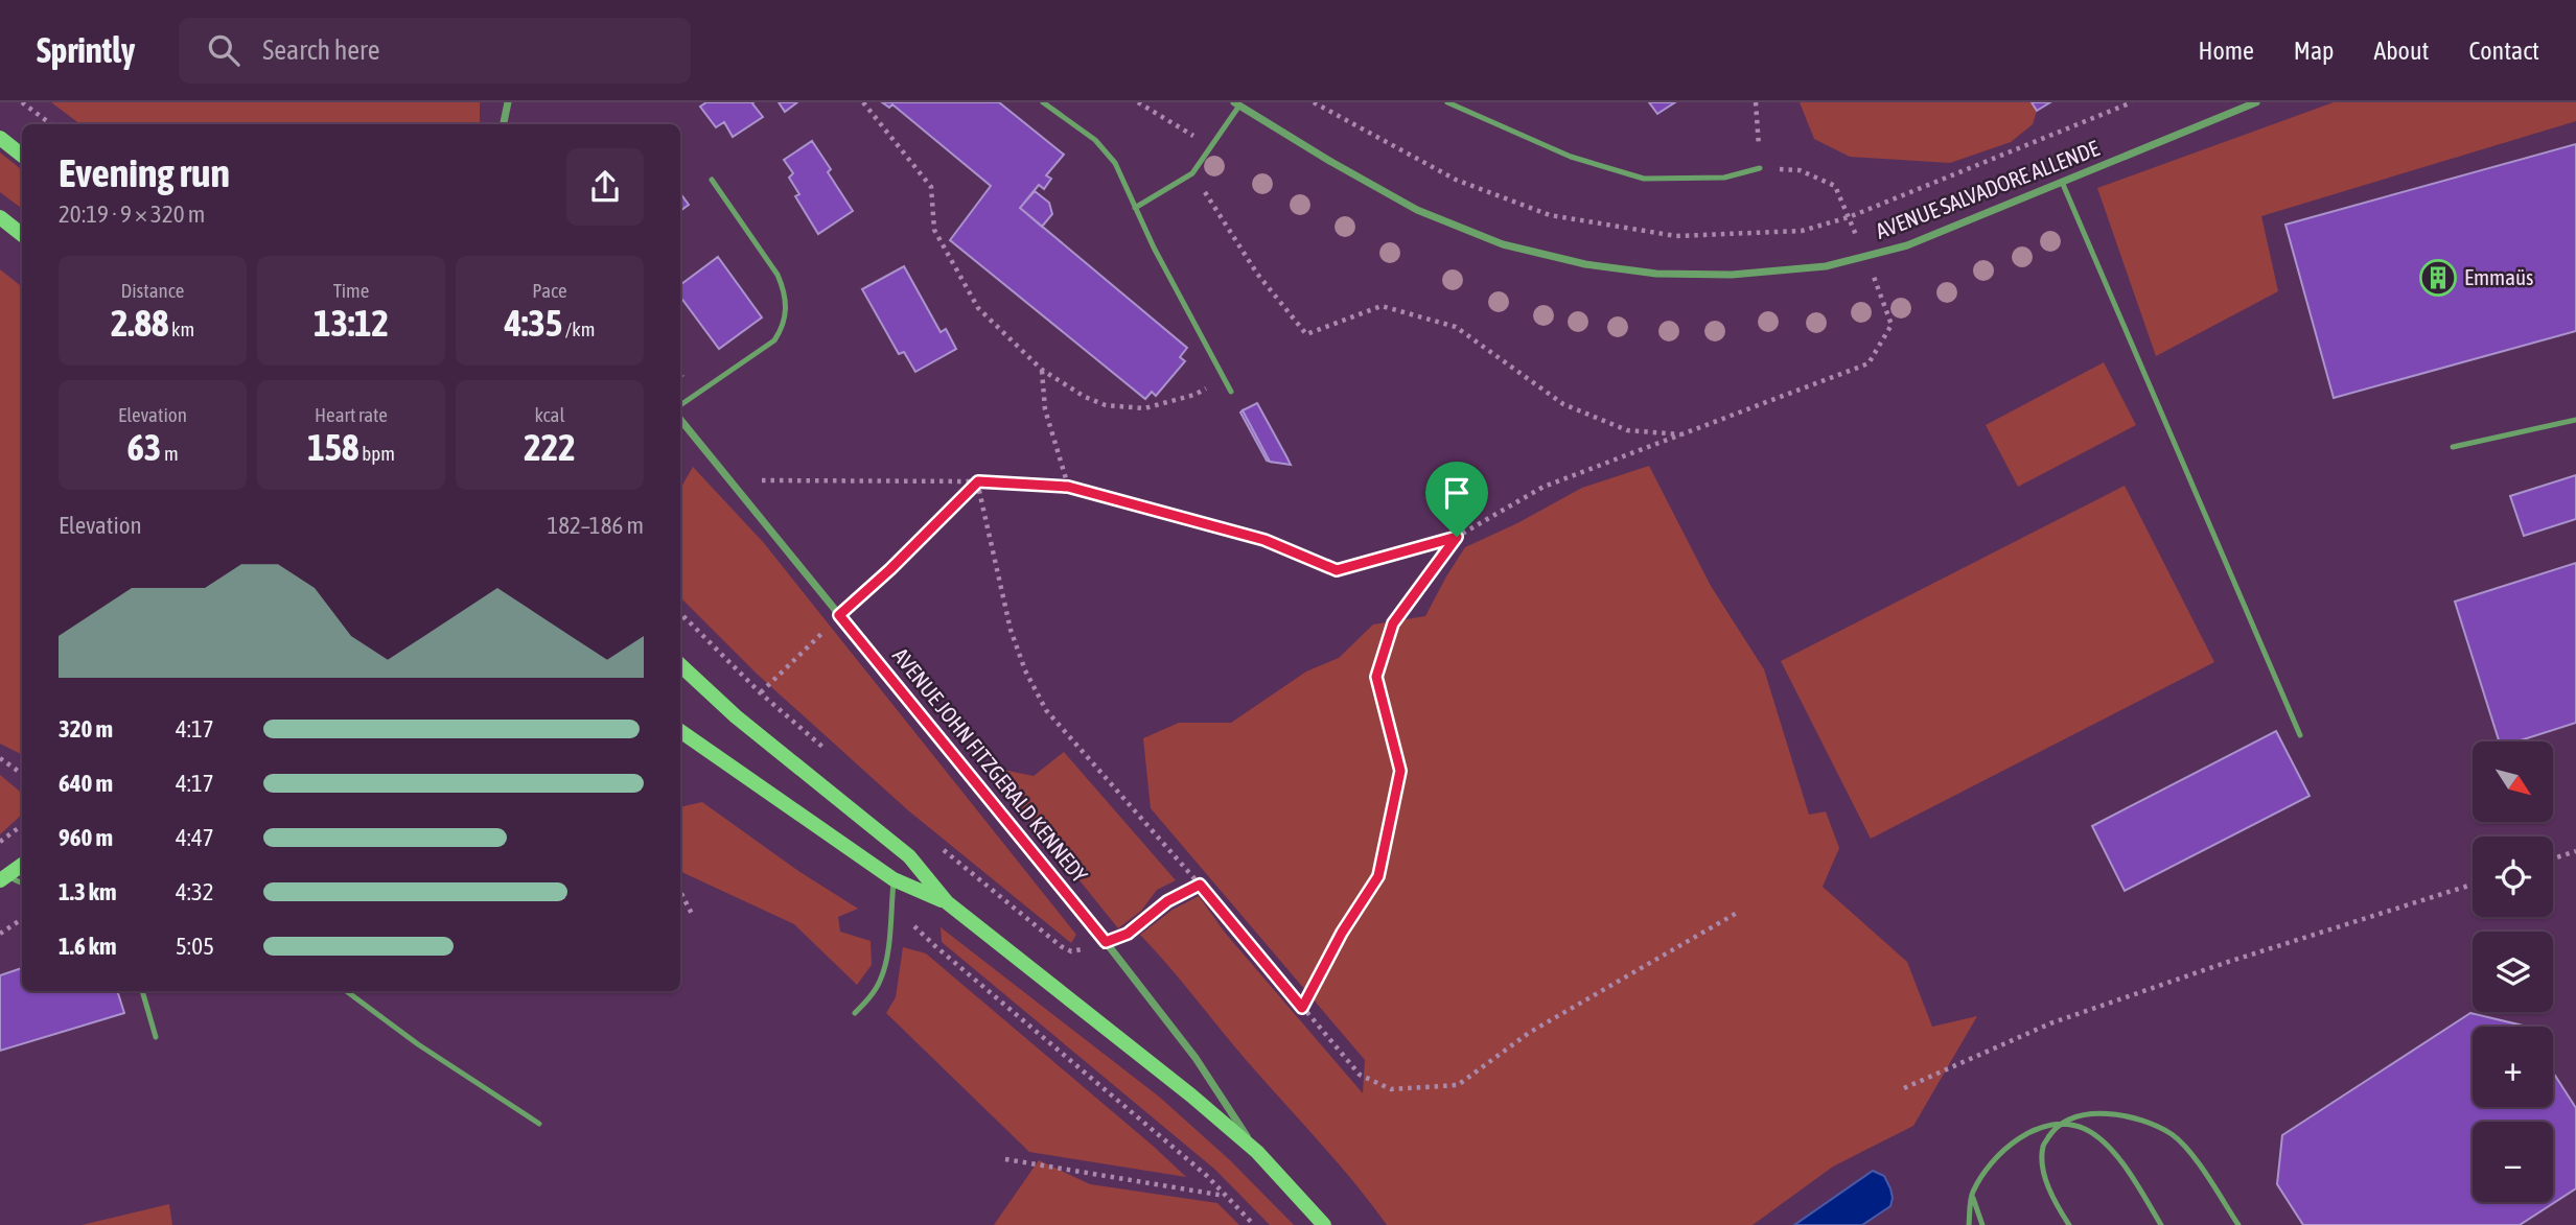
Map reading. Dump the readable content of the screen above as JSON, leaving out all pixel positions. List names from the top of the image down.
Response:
{
  "streets": {
    "main road": ["AVENUE JOHN FITZGERALD KENNEDY"],
    "street": ["AVENUE SALVADORE ALLENDE"]
  },
  "places": {
    "building": ["Emmaüs"]
  },
  "north": "bottom right",
  "page": {
    "header": "Sprintly",
    "search": "Search here",
    "nav": [
      "Home",
      "Map",
      "About",
      "Contact"
    ],
    "heading": ["Evening run", "20:19 · 9 × 320 m"],
    "stats": [
      ["Distance", "2.88 km"],
      ["Time", "13:12"],
      ["Pace", "4:35 /km"],
      ["Elevation", "63 m"],
      ["Heart rate", "158 bpm"],
      ["kcal", "222"]
    ],
    "chart": ["Elevation", "182–186 m"],
    "list": [
      {
        "name": "320 m",
        "note": "4:17"
      },
      {
        "name": "640 m",
        "note": "4:17"
      },
      {
        "name": "960 m",
        "note": "4:47"
      },
      {
        "name": "1.3 km",
        "note": "4:32"
      },
      {
        "name": "1.6 km",
        "note": "5:05"
      }
    ],
    "map_buttons": ["+", "−"]
  }
}
